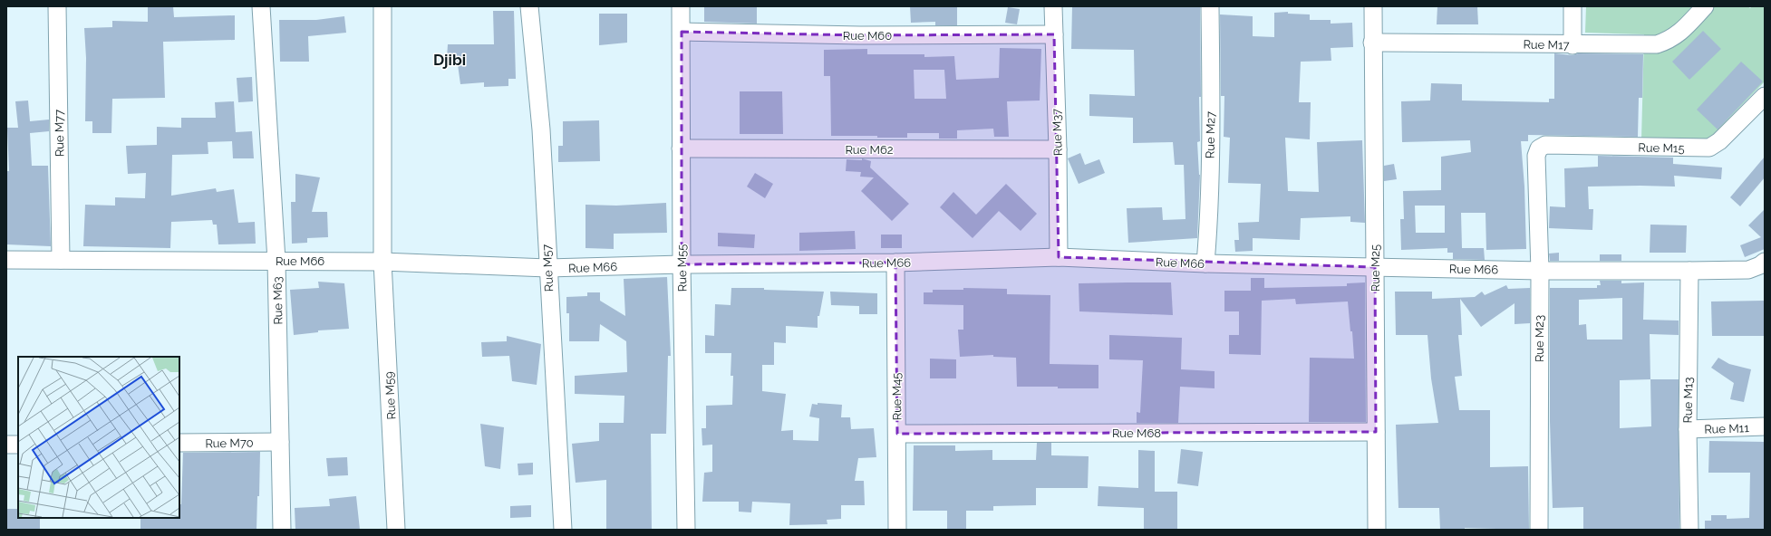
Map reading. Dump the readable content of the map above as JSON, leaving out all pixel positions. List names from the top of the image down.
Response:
{
  "streets": {
    "street": [
      "Rue M60",
      "Rue M17",
      "Rue M37",
      "Rue M77",
      "Rue M27",
      "Rue M15",
      "Rue M62",
      "Rue M66",
      "Rue M57",
      "Rue M55",
      "Rue M25",
      "Rue M63",
      "Rue M23",
      "Rue M59",
      "Rue M45",
      "Rue M13",
      "Rue M11",
      "Rue M68",
      "Rue M70"
    ]
  },
  "crossings": [
    ["Rue M60", "Rue M37"],
    ["Rue M60", "Rue M55"],
    ["Rue M17", "Rue M25"],
    ["Rue M37", "Rue M62"],
    ["Rue M37", "Rue M66"],
    ["Rue M77", "Rue M66"],
    ["Rue M27", "Rue M66"],
    ["Rue M15", "Rue M23"],
    ["Rue M62", "Rue M55"],
    ["Rue M66", "Rue M57"],
    ["Rue M66", "Rue M55"],
    ["Rue M66", "Rue M25"],
    ["Rue M66", "Rue M63"],
    ["Rue M66", "Rue M23"],
    ["Rue M66", "Rue M59"],
    ["Rue M66", "Rue M45"],
    ["Rue M66", "Rue M13"],
    ["Rue M25", "Rue M68"],
    ["Rue M63", "Rue M70"],
    ["Rue M45", "Rue M68"],
    ["Rue M13", "Rue M11"]
  ],
  "districts": ["Djibi"]
}
